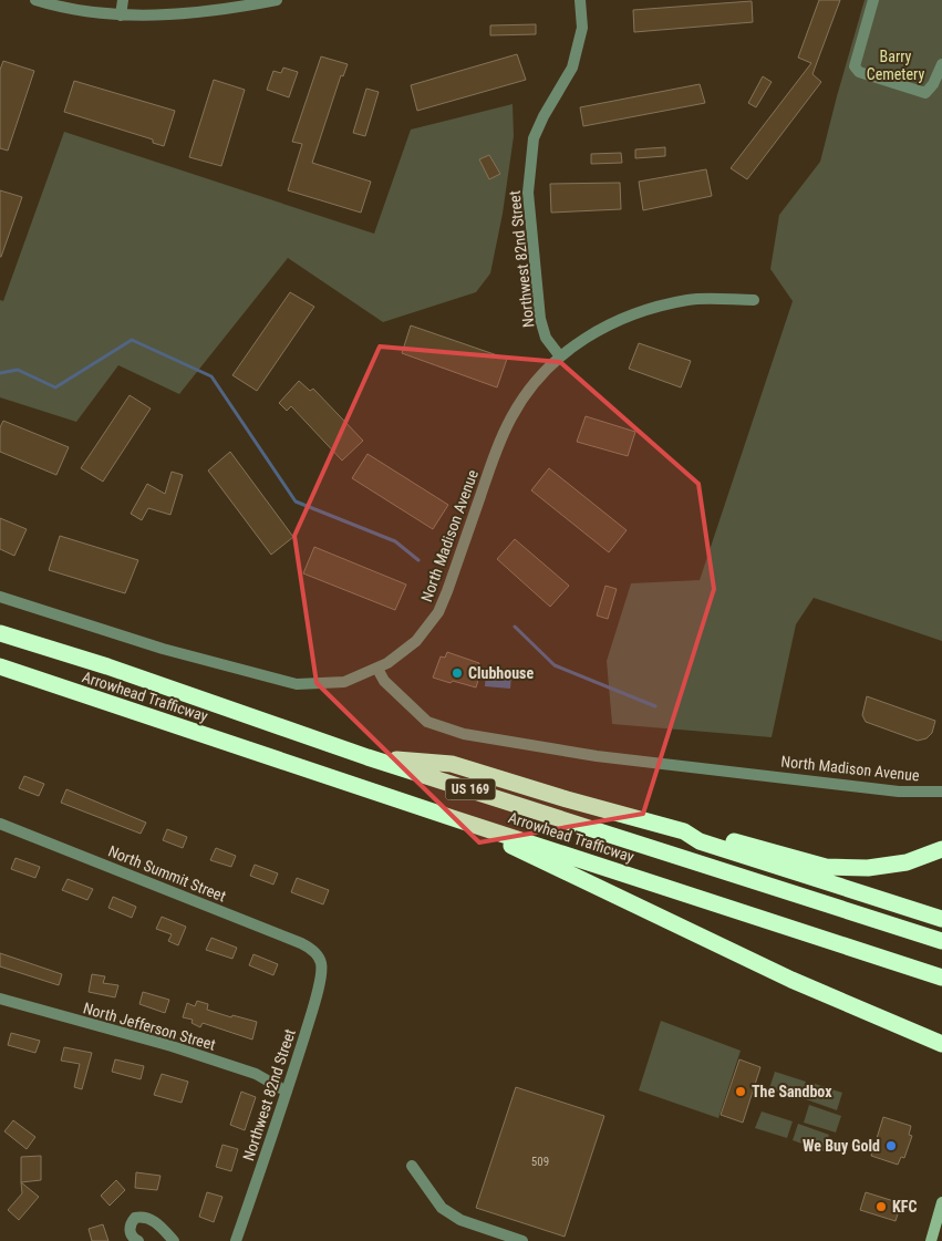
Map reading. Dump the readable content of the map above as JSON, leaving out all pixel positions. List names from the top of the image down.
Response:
{
  "streets": {
    "highway": ["Arrowhead Trafficway", "US 169"],
    "street": [
      "Northwest 82nd Street",
      "North Madison Avenue",
      "North Summit Street",
      "North Jefferson Street"
    ]
  },
  "crossings": [
    ["Northwest 82nd Street", "North Madison Avenue"],
    ["Northwest 82nd Street", "North Summit Street"],
    ["Northwest 82nd Street", "North Jefferson Street"]
  ],
  "parks": ["Barry Cemetery"],
  "places": [
    "Clubhouse",
    "The Sandbox",
    "We Buy Gold",
    "KFC"
  ],
  "house_numbers": ["509"]
}
